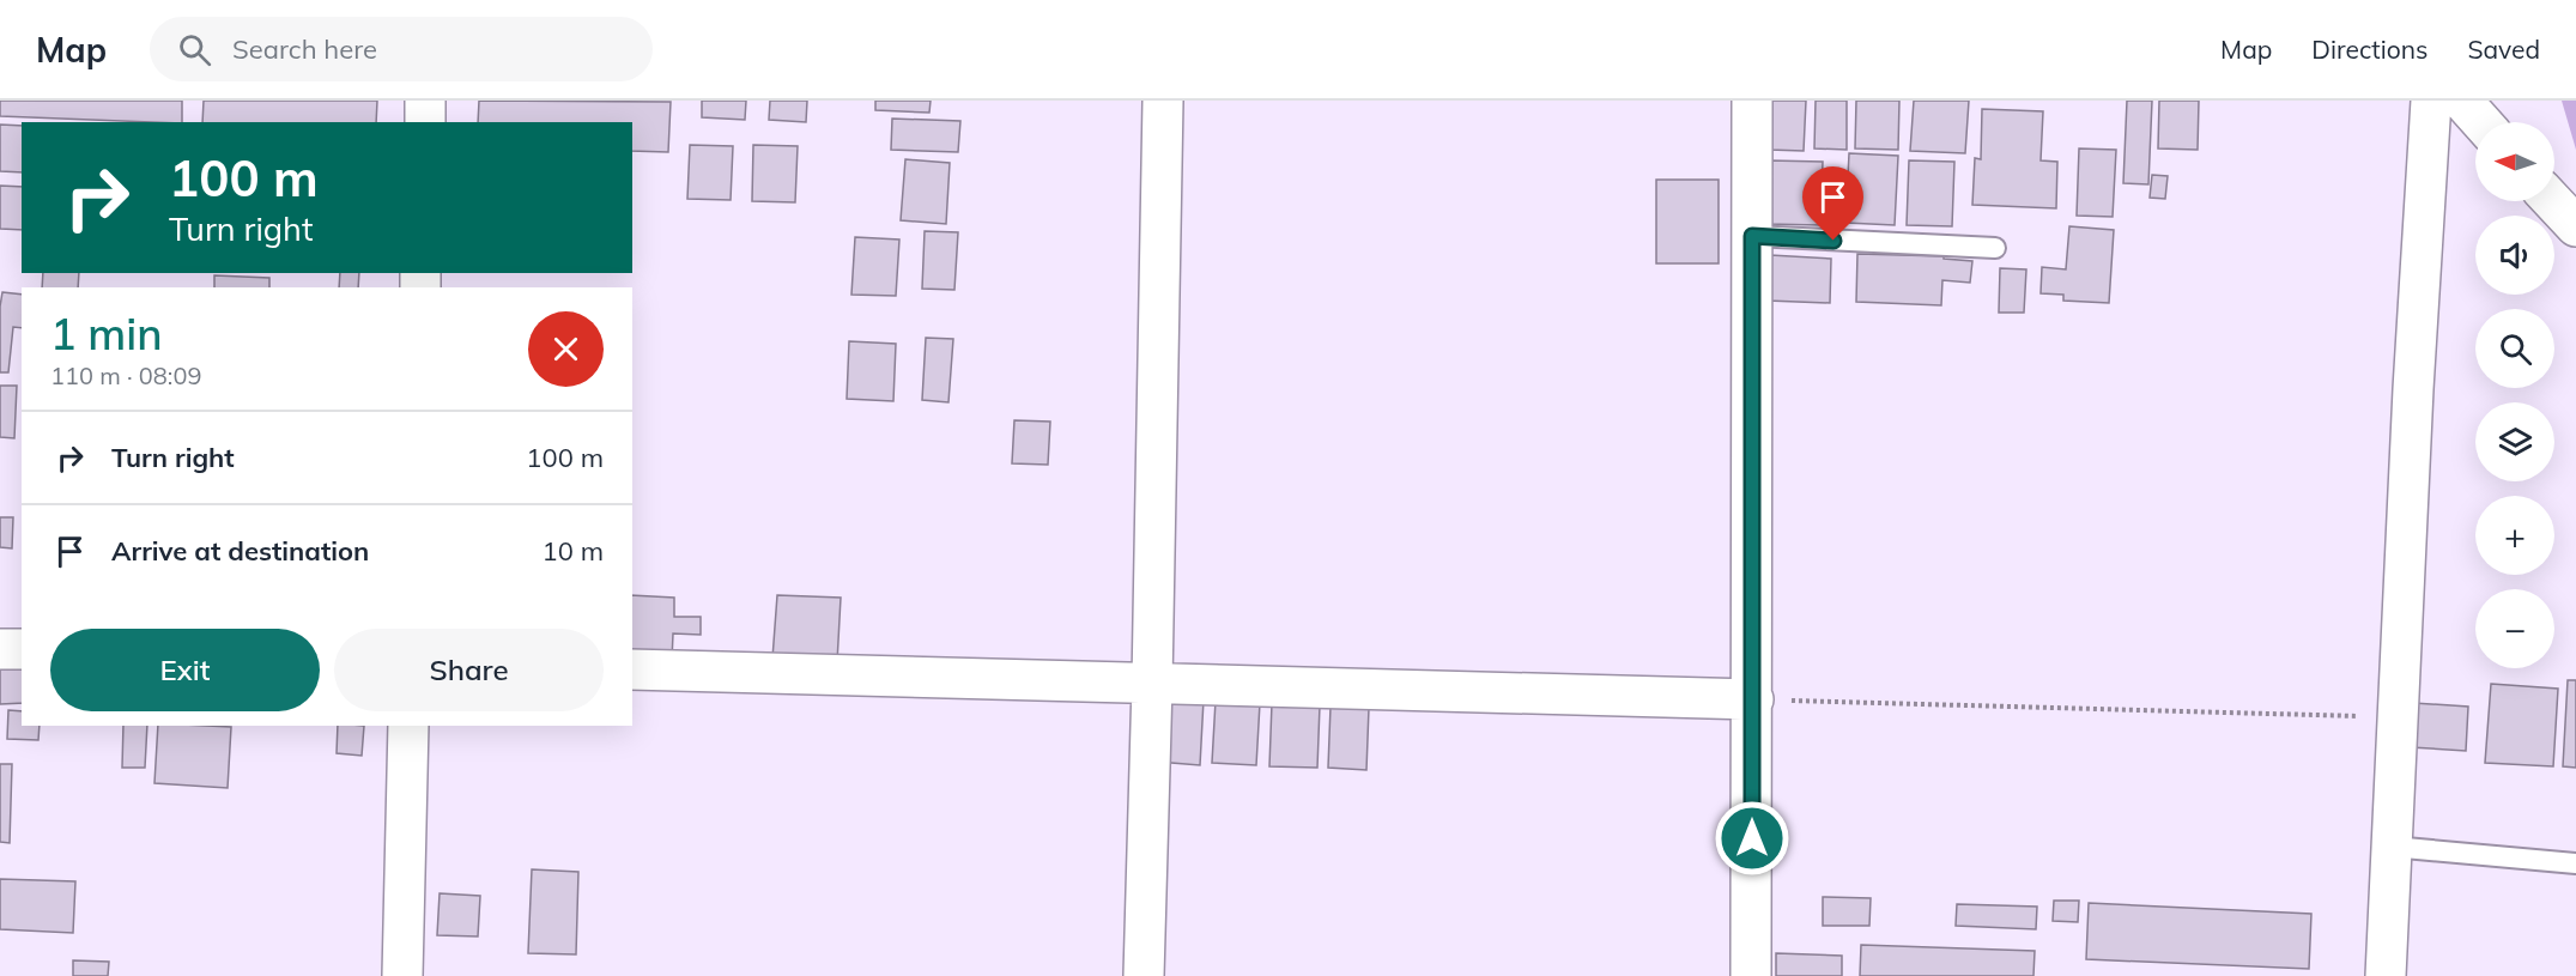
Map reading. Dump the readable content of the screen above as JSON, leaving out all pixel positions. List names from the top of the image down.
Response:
{
  "north": "left",
  "page": {
    "header": "Map",
    "search": "Search here",
    "nav": ["Map", "Directions", "Saved"],
    "map_buttons": ["+", "−"],
    "turn": ["100 m", "Turn right"],
    "heading": ["1 min", "110 m · 08:09"],
    "list": [
      {
        "name": "Turn right",
        "value": "100 m"
      },
      {
        "name": "Arrive at destination",
        "value": "10 m"
      }
    ],
    "buttons": ["Exit", "Share"]
  }
}
